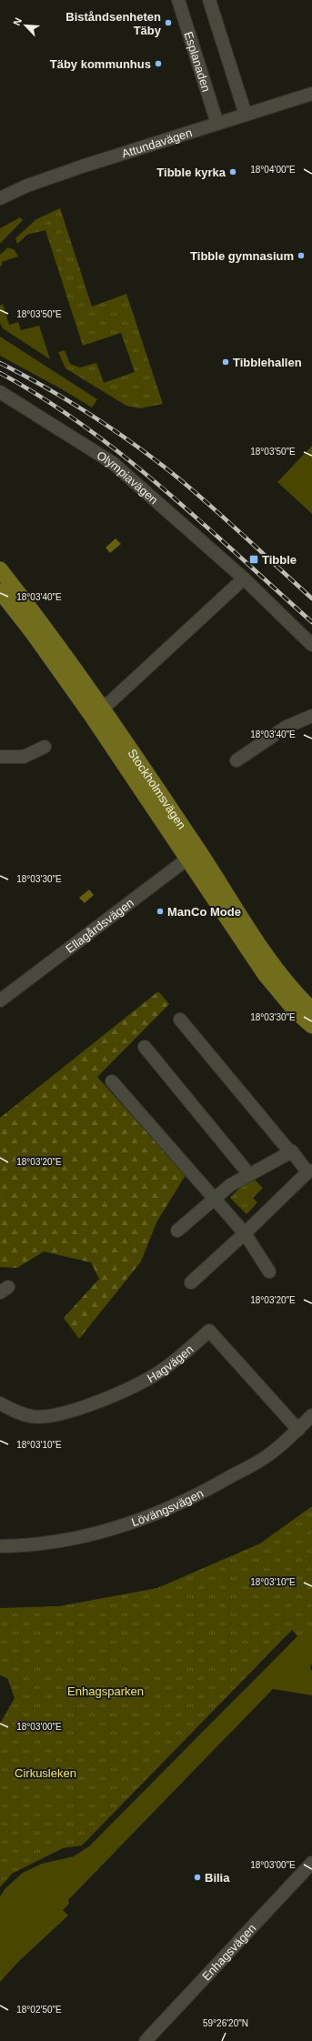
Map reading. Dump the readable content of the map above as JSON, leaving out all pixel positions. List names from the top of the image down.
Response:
{
  "streets": {
    "main road": ["Stockholmsvägen"],
    "street": [
      "Esplanaden",
      "Attundavägen",
      "Olympiavägen",
      "Ellagårdsvägen",
      "Hagvägen",
      "Lövängsvägen",
      "Enhagsvägen"
    ]
  },
  "crossings": [
    ["Esplanaden", "Attundavägen"],
    ["Stockholmsvägen", "Ellagårdsvägen"],
    ["Hagvägen", "Lövängsvägen"]
  ],
  "parks": ["Enhagsparken", "Cirkusleken"],
  "places": {
    "other": [
      "Biståndsenheten Täby",
      "Täby kommunhus",
      "Tibble kyrka",
      "Tibble gymnasium",
      "Tibblehallen",
      "ManCo Mode",
      "Bilia"
    ],
    "transit": ["Tibble"]
  },
  "north": "top left",
  "coordinates": [
    "18°04'00\"E",
    "18°03'50\"E",
    "18°03'40\"E",
    "18°03'30\"E",
    "18°03'20\"E",
    "18°03'10\"E",
    "18°03'00\"E",
    "18°02'50\"E",
    "59°26'20\"N"
  ]
}
